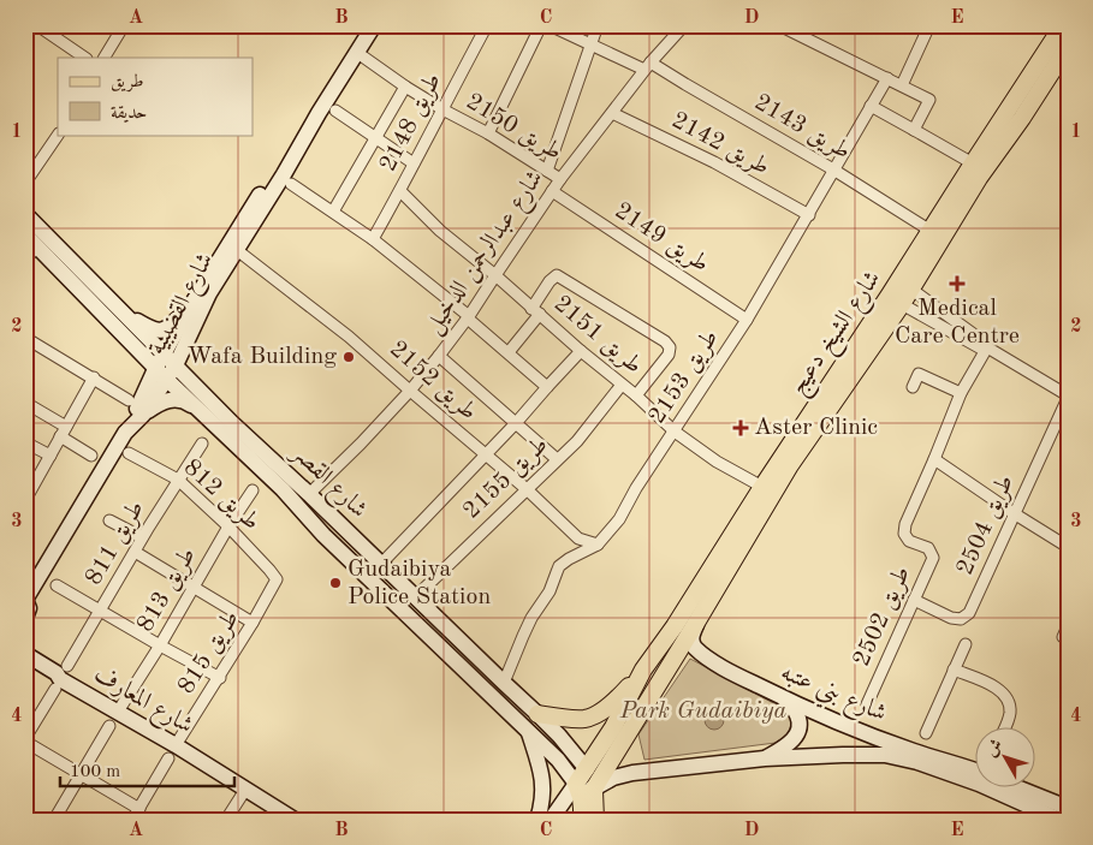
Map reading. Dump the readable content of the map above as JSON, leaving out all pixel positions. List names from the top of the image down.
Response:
{
  "streets": {
    "main road": [
      "شارع القضيبية",
      "شارع الشيخ دعيج",
      "شارع القصر",
      "شارع بني عتبه",
      "شارع المعارف"
    ],
    "street": [
      "طريق 2148",
      "طريق 2150",
      "طريق 2143",
      "طريق 2142",
      "طريق 2149",
      "شارع عبدالرحمن الدخيل",
      "طريق 2151",
      "طريق 2153",
      "طريق 2152",
      "طريق 2155",
      "طريق 812",
      "طريق 2504",
      "طريق 811",
      "طريق 813",
      "طريق 2502",
      "طريق 815"
    ]
  },
  "crossings": [
    ["طريق 2148", "طريق 2150"],
    ["طريق 2148", "طريق 2151"],
    ["طريق 2150", "شارع عبدالرحمن الدخيل"],
    ["طريق 2150", "شارع القضيبية"],
    ["طريق 2143", "شارع عبدالرحمن الدخيل"],
    ["طريق 2143", "شارع الشيخ دعيج"],
    ["طريق 2143", "طريق 2153"],
    ["طريق 2142", "شارع عبدالرحمن الدخيل"],
    ["طريق 2142", "طريق 2153"],
    ["طريق 2149", "شارع عبدالرحمن الدخيل"],
    ["طريق 2149", "طريق 2153"],
    ["شارع عبدالرحمن الدخيل", "طريق 2151"],
    ["شارع عبدالرحمن الدخيل", "طريق 2152"],
    ["شارع عبدالرحمن الدخيل", "شارع القصر"],
    ["شارع القضيبية", "طريق 2152"],
    ["شارع القضيبية", "شارع القصر"],
    ["شارع الشيخ دعيج", "طريق 2151"],
    ["شارع الشيخ دعيج", "شارع القصر"],
    ["شارع الشيخ دعيج", "شارع بني عتبه"],
    ["طريق 2151", "طريق 2153"],
    ["طريق 2151", "طريق 2155"],
    ["طريق 2153", "طريق 2152"],
    ["طريق 2153", "شارع القصر"],
    ["طريق 2152", "طريق 2155"],
    ["طريق 2155", "شارع القصر"],
    ["شارع القصر", "شارع بني عتبه"],
    ["طريق 812", "طريق 811"],
    ["طريق 812", "طريق 813"],
    ["طريق 812", "طريق 815"],
    ["طريق 2504", "طريق 2502"],
    ["طريق 811", "شارع المعارف"],
    ["طريق 813", "شارع المعارف"],
    ["طريق 815", "شارع المعارف"]
  ],
  "parks": ["Park Gudaibiya"],
  "places": {
    "health": ["Medical Care Centre", "Aster Clinic"],
    "other": ["Wafa Building", "Gudaibiya Police Station"]
  },
  "legend": ["طريق", "حديقة"],
  "scale_bar": "100 m",
  "north": "top left",
  "grid": {
    "columns": [
      "A",
      "B",
      "C",
      "D",
      "E"
    ],
    "rows": [
      "1",
      "2",
      "3",
      "4"
    ]
  }
}
